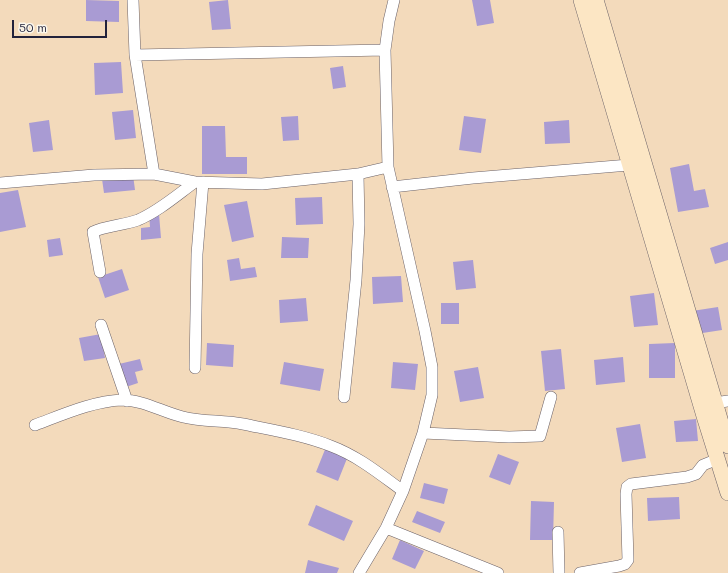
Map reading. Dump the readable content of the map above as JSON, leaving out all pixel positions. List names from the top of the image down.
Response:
{
  "scale_bar": "50 m"
}
